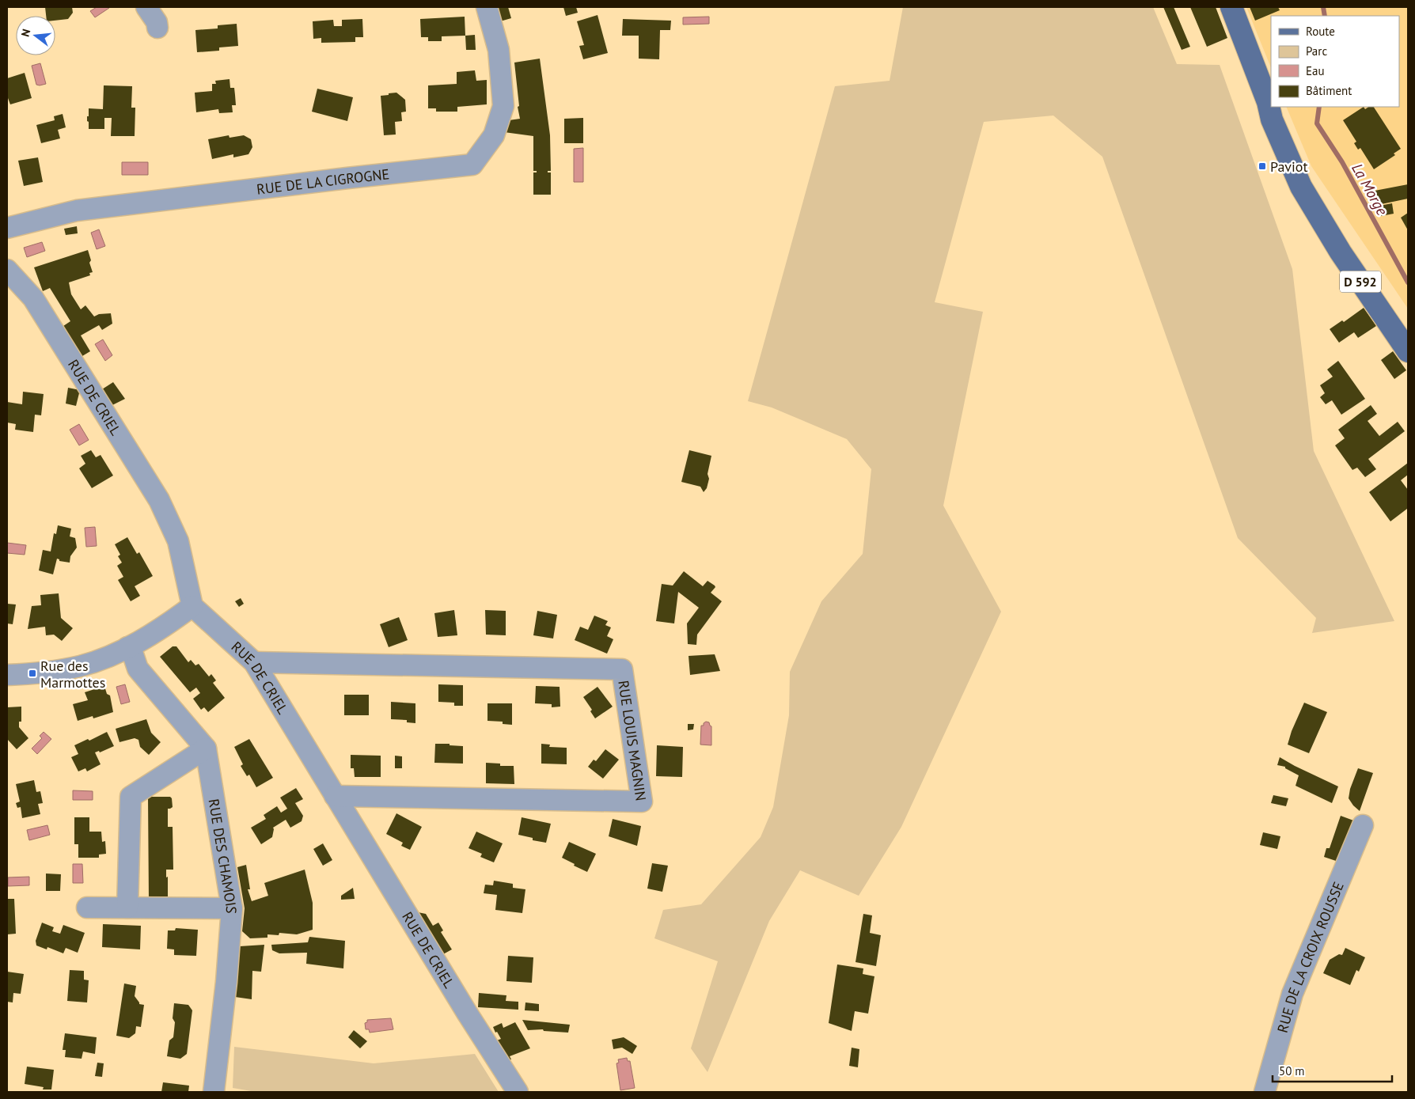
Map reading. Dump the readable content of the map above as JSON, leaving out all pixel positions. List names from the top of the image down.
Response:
{
  "streets": {
    "main road": ["D 592"],
    "street": [
      "RUE DE LA CIGROGNE",
      "RUE DE CRIEL",
      "RUE LOUIS MAGNIN",
      "RUE DES CHAMOIS",
      "RUE DE LA CROIX ROUSSE"
    ]
  },
  "crossings": [
    ["RUE DE CRIEL", "RUE LOUIS MAGNIN"]
  ],
  "water": ["La Morge"],
  "places": {
    "transit": ["Paviot", "Rue des Marmottes"]
  },
  "legend": [
    "Route",
    "Parc",
    "Eau",
    "Bâtiment"
  ],
  "scale_bar": "50 m",
  "north": "left"
}
